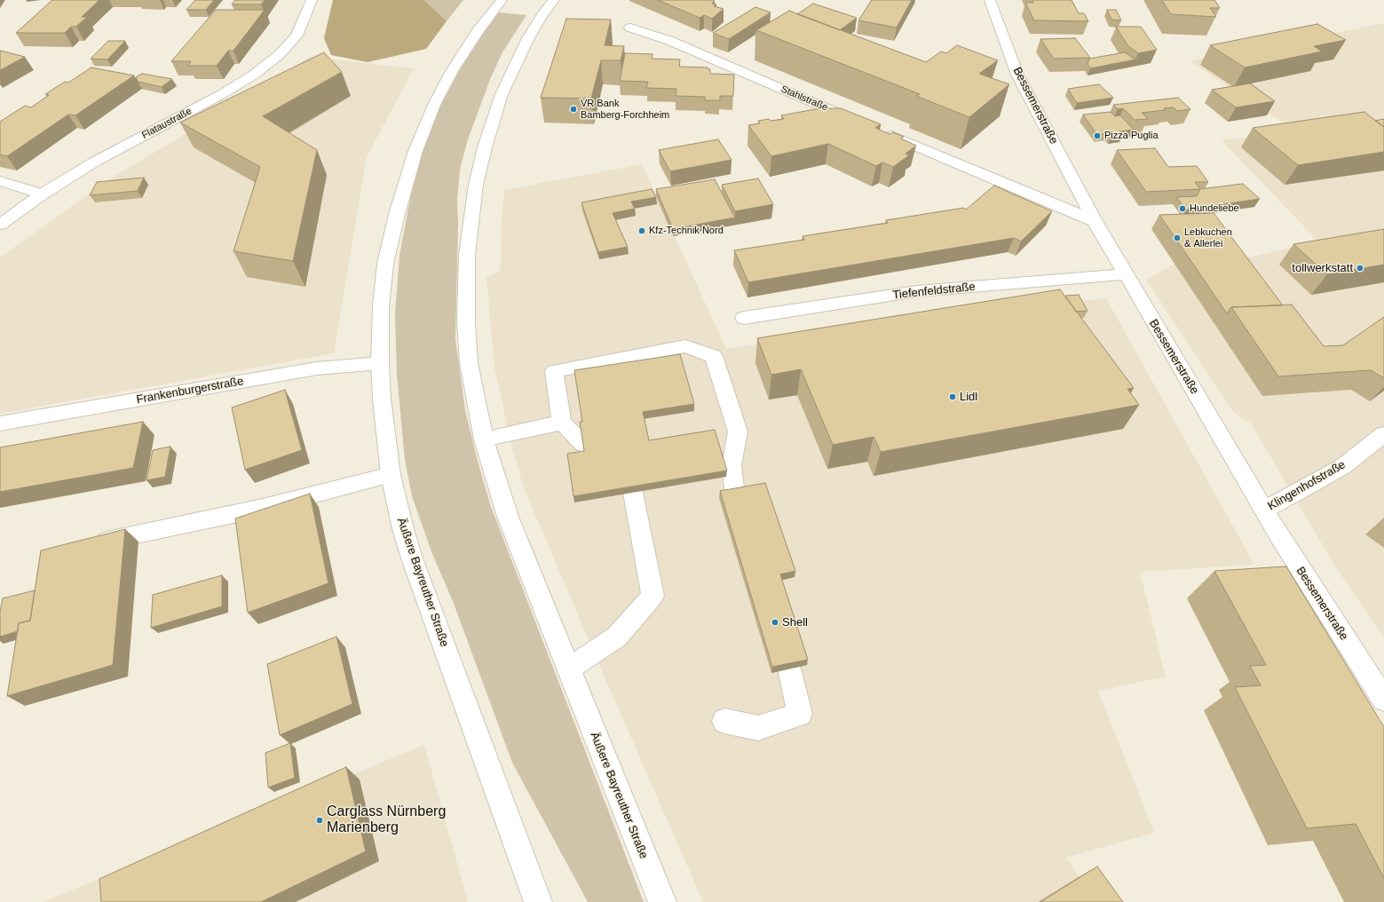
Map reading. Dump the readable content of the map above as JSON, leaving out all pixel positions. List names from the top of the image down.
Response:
{
  "streets": {
    "street": [
      "Stahlstraße",
      "Bessemerstraße",
      "Flataustraße",
      "Tiefenfeldstraße",
      "Frankenburgerstraße",
      "Klingenhofstraße",
      "Äußere Bayreuther Straße"
    ]
  },
  "crossings": [
    ["Bessemerstraße", "Tiefenfeldstraße"],
    ["Bessemerstraße", "Klingenhofstraße"],
    ["Frankenburgerstraße", "Äußere Bayreuther Straße"]
  ],
  "places": [
    "VR Bank Bamberg-Forchheim",
    "Pizza Puglia",
    "Hundeliebe",
    "Kfz-Technik Nord",
    "Lebkuchen & Allerlei",
    "tollwerkstatt",
    "Lidl",
    "Shell",
    "Carglass Nürnberg Marienberg"
  ]
}
